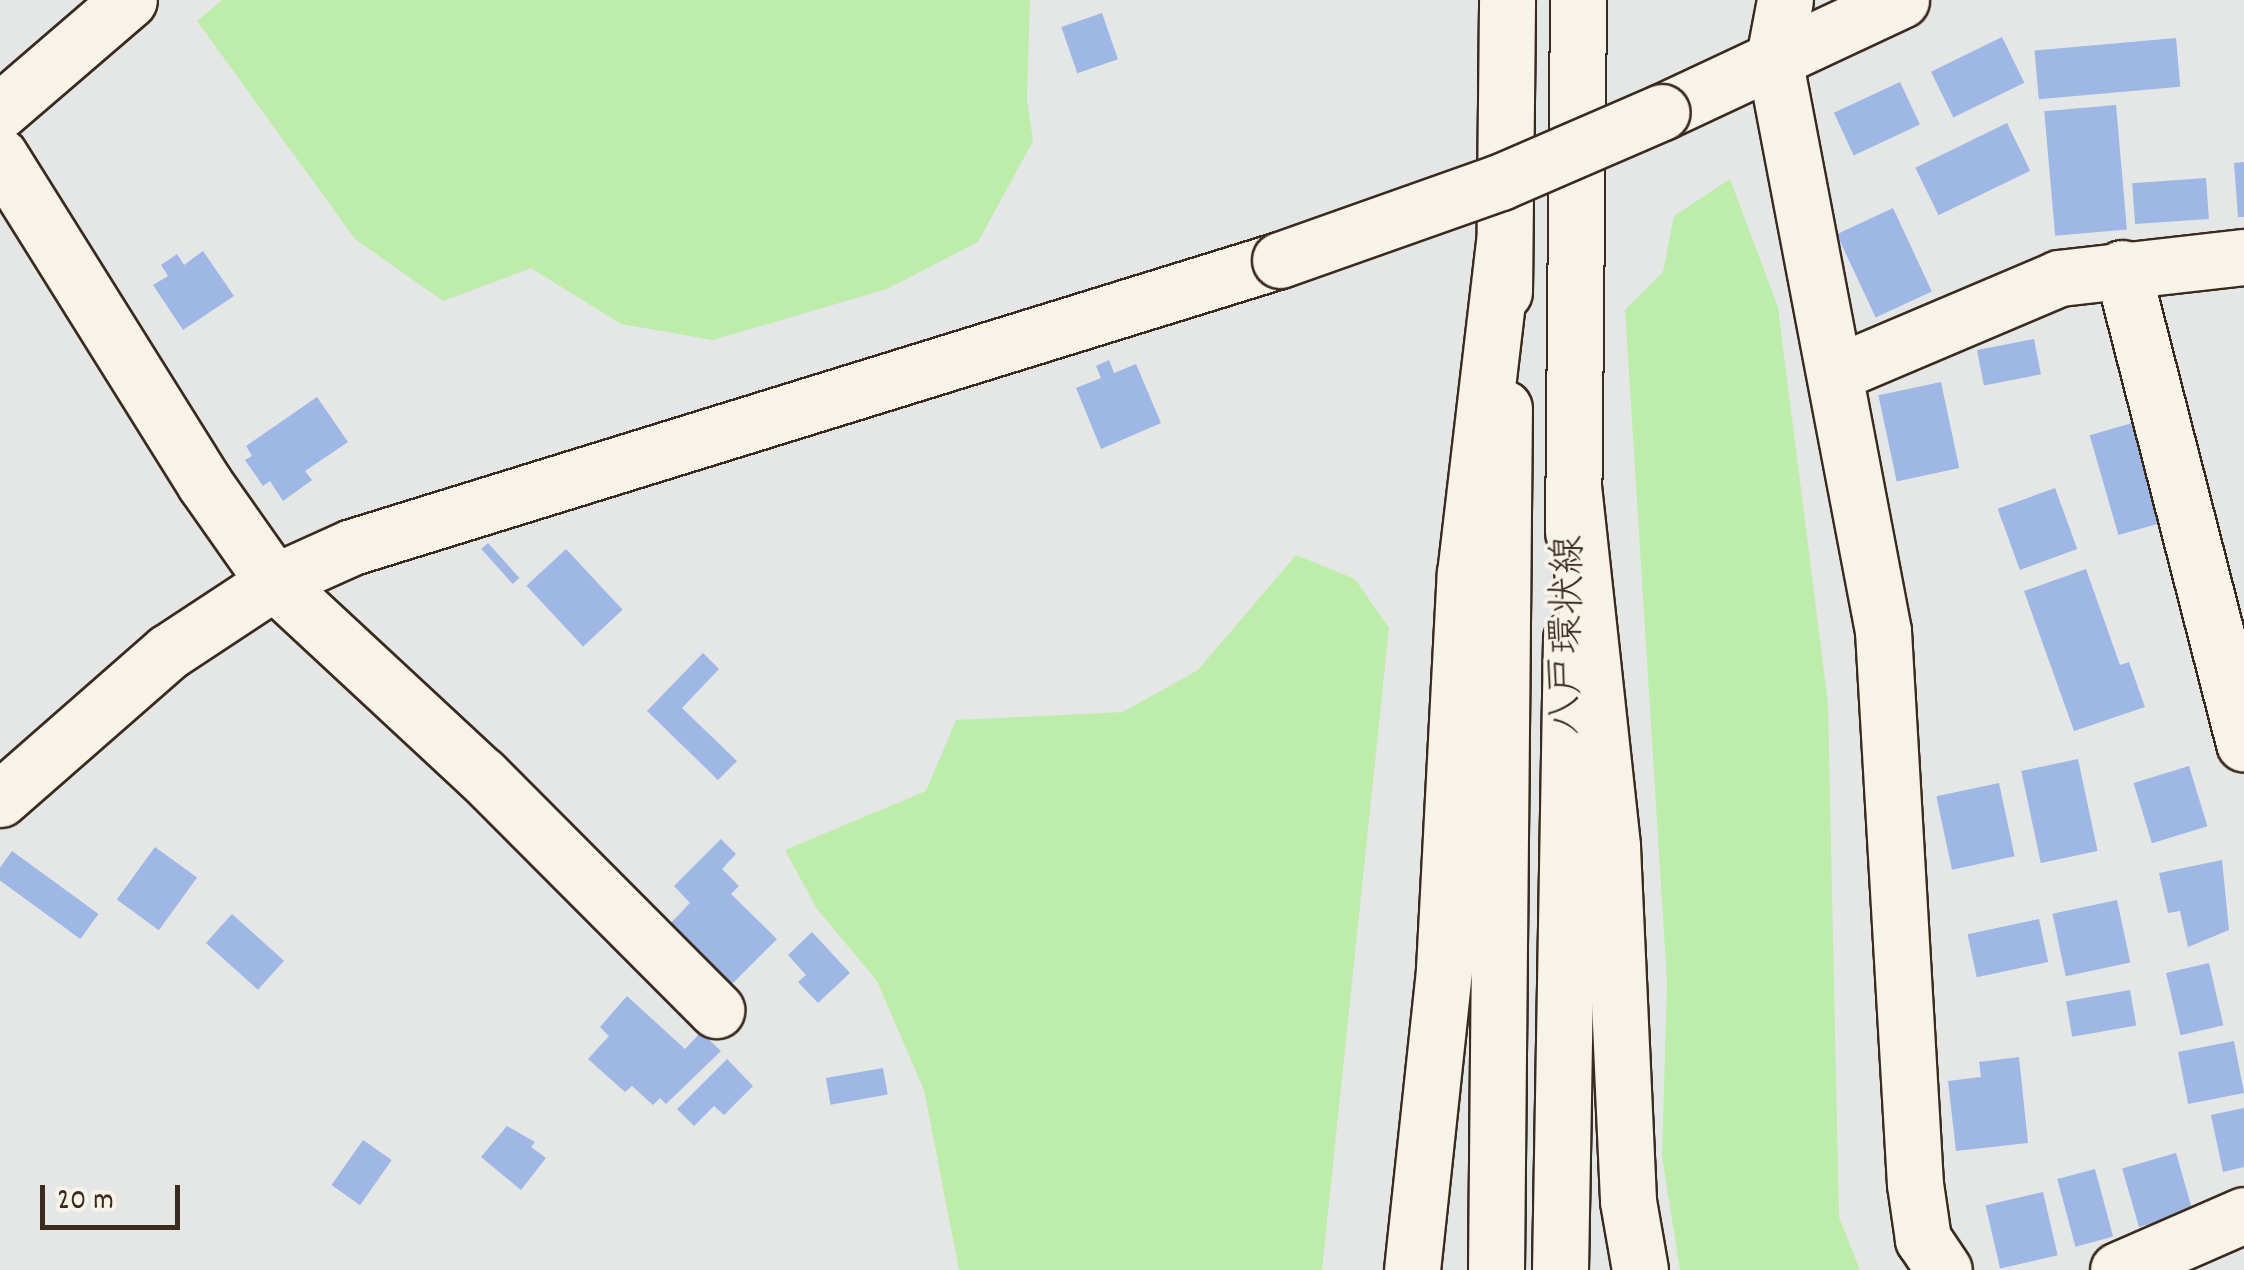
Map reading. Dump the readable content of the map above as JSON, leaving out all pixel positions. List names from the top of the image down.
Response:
{
  "streets": {
    "main road": ["八戸環状線"]
  },
  "scale_bar": "20 m"
}
